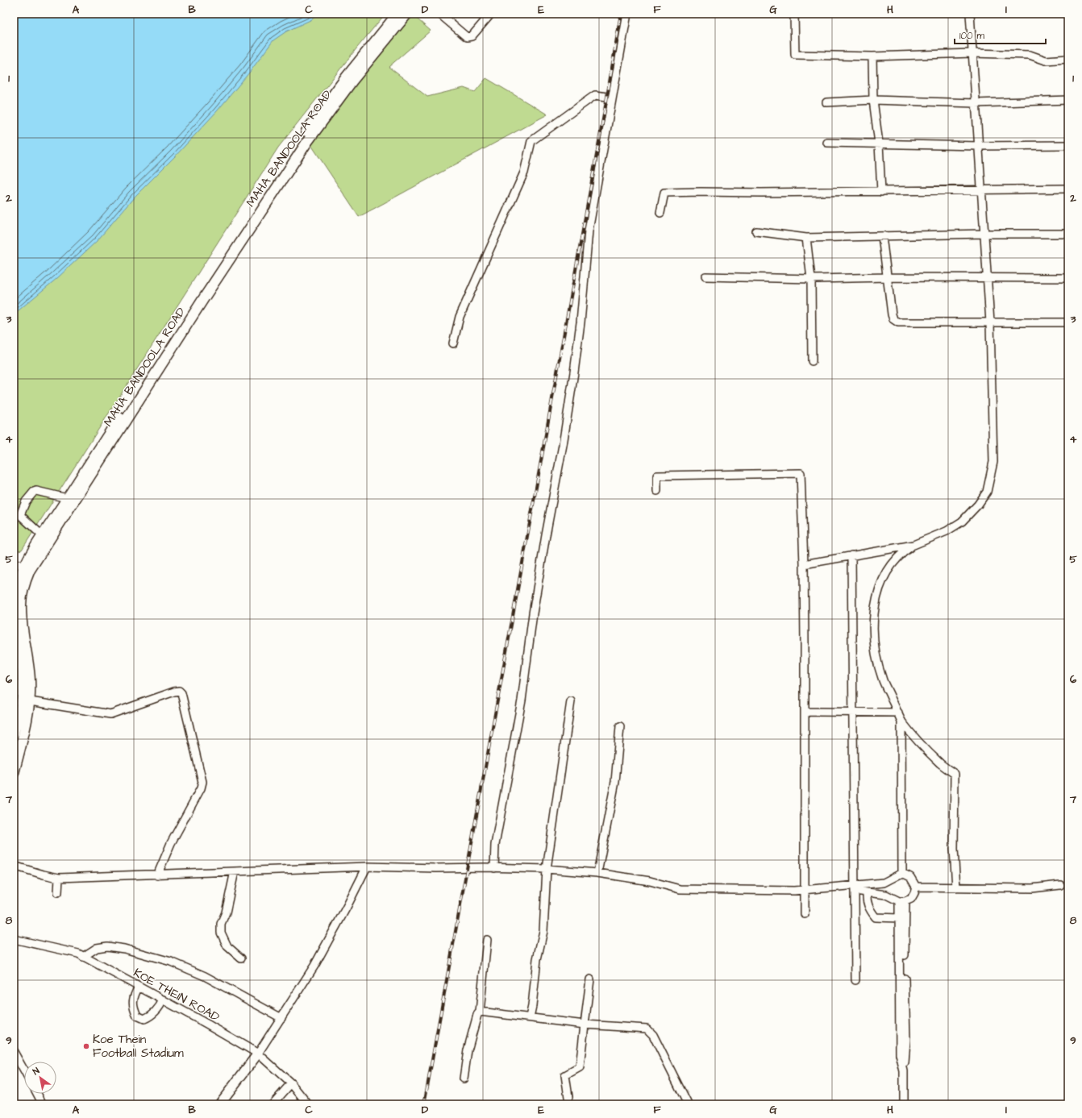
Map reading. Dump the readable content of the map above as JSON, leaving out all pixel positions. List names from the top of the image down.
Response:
{
  "streets": {
    "main road": ["MAHA BANDOOLA ROAD"],
    "street": ["KOE THEIN ROAD"]
  },
  "places": ["Koe Thein Football Stadium"],
  "scale_bar": "100 m",
  "north": "top left",
  "grid": {
    "columns": [
      "A",
      "B",
      "C",
      "D",
      "E",
      "F",
      "G",
      "H",
      "I"
    ],
    "rows": [
      "1",
      "2",
      "3",
      "4",
      "5",
      "6",
      "7",
      "8",
      "9"
    ]
  }
}
